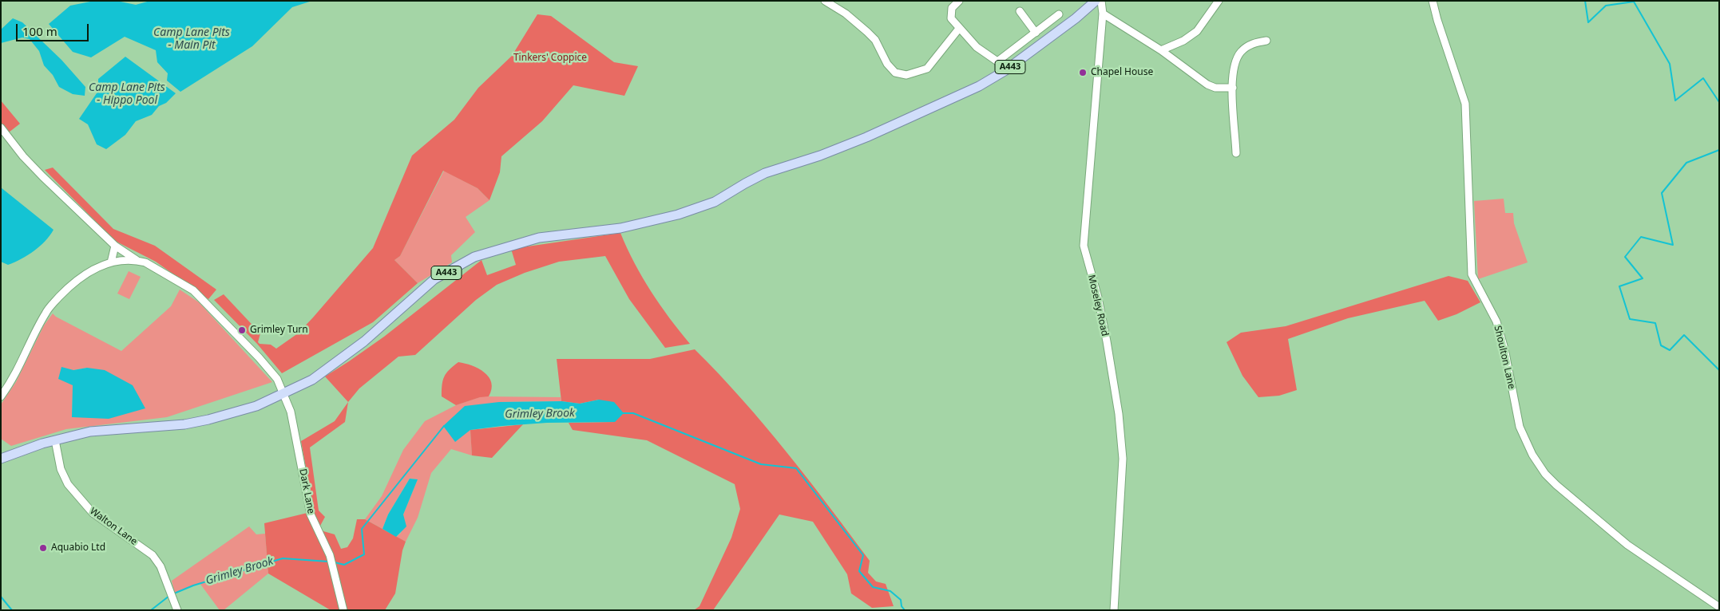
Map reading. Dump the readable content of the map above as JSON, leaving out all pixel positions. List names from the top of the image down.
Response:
{
  "streets": {
    "main road": ["A443"],
    "street": [
      "Moseley Road",
      "Shoulton Lane",
      "Dark Lane",
      "Walton Lane"
    ]
  },
  "crossings": [
    ["A443", "Dark Lane"],
    ["A443", "Walton Lane"]
  ],
  "water": ["Camp Lane Pits - Main Pit", "Camp Lane Pits - Hippo Pool", "Grimley Brook"],
  "parks": ["Tinkers' Coppice"],
  "places": ["Chapel House", "Grimley Turn", "Aquabio Ltd"],
  "scale_bar": "100 m"
}
